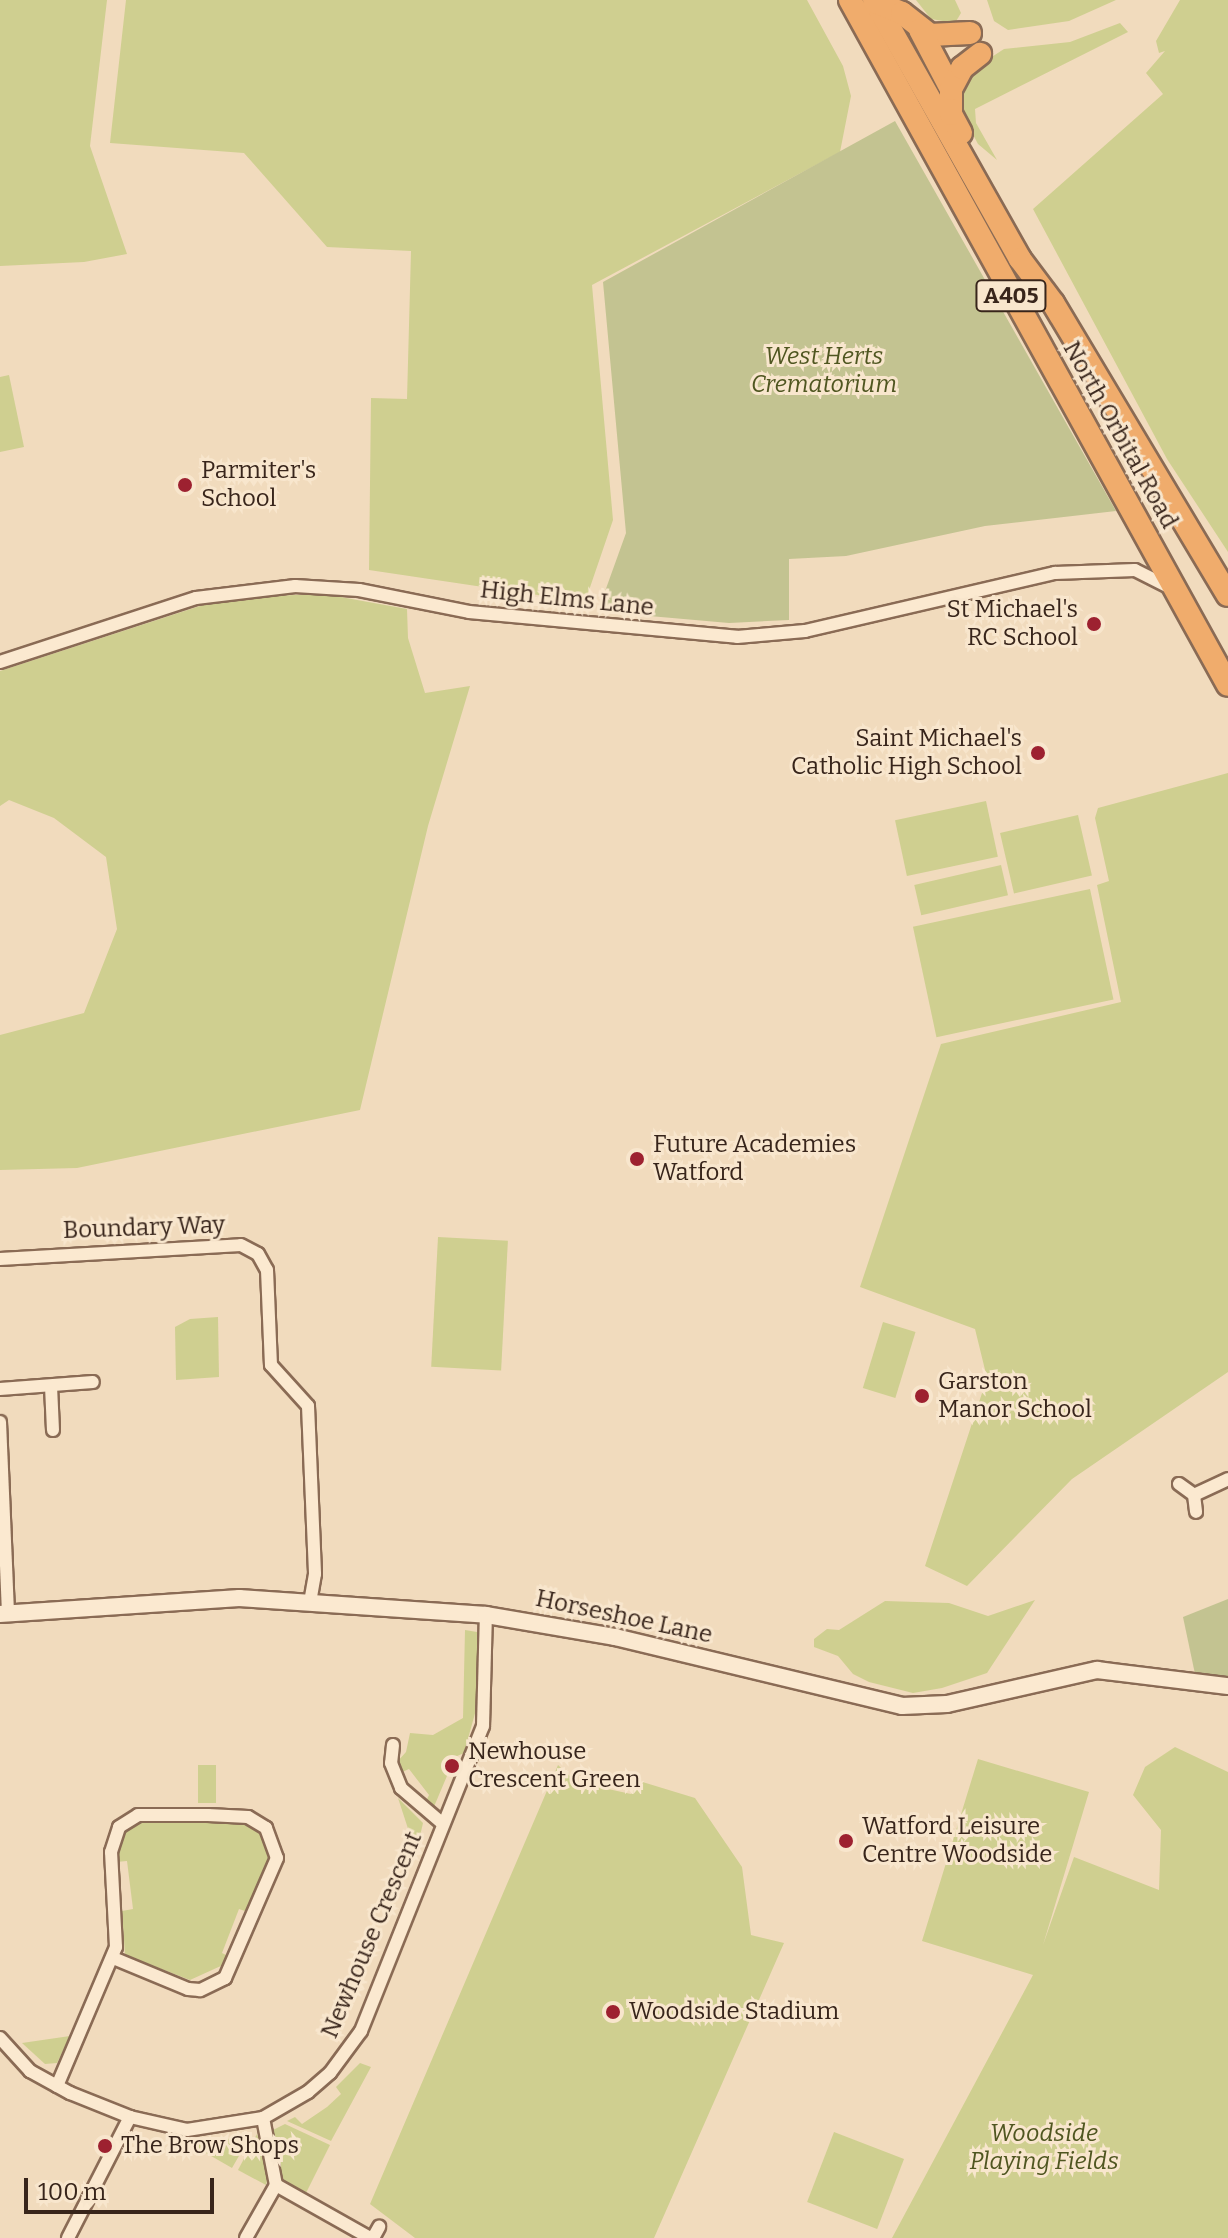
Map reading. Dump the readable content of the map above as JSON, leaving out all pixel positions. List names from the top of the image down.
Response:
{
  "streets": {
    "highway": ["A405", "North Orbital Road"],
    "street": [
      "High Elms Lane",
      "Boundary Way",
      "Horseshoe Lane",
      "Newhouse Crescent"
    ]
  },
  "crossings": [
    ["A405", "North Orbital Road"],
    ["Boundary Way", "Horseshoe Lane"],
    ["Horseshoe Lane", "Newhouse Crescent"]
  ],
  "parks": ["West Herts Crematorium", "Woodside Playing Fields"],
  "places": [
    "Parmiter's School",
    "St Michael's RC School",
    "Saint Michael's Catholic High School",
    "Future Academies Watford",
    "Garston Manor School",
    "Newhouse Crescent Green",
    "Watford Leisure Centre Woodside",
    "Woodside Stadium",
    "The Brow Shops"
  ],
  "scale_bar": "100 m"
}
